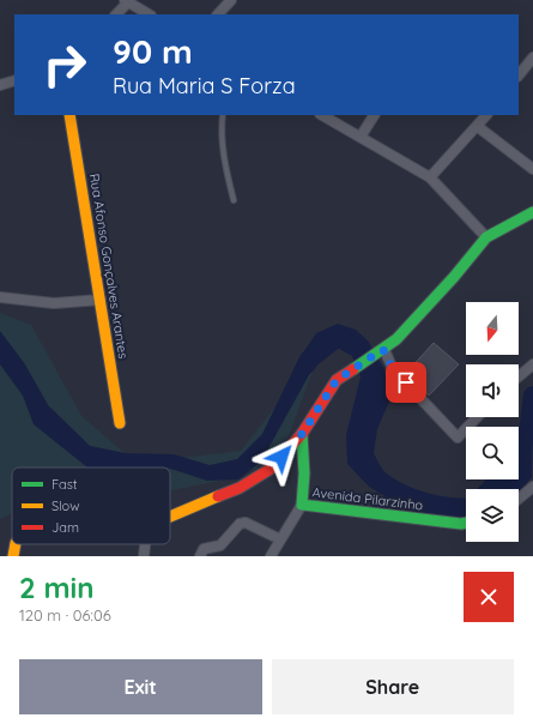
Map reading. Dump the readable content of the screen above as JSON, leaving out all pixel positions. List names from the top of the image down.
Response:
{
  "streets": {
    "street": ["Rua Afonso Gonçalves Arantes", "Avenida Pilarzinho"]
  },
  "legend": ["Fast", "Slow", "Jam"],
  "north": "bottom",
  "page": {
    "turn": ["90 m", "Rua Maria S Forza"],
    "heading": ["2 min", "120 m · 06:06"],
    "buttons": ["Exit", "Share"]
  }
}
